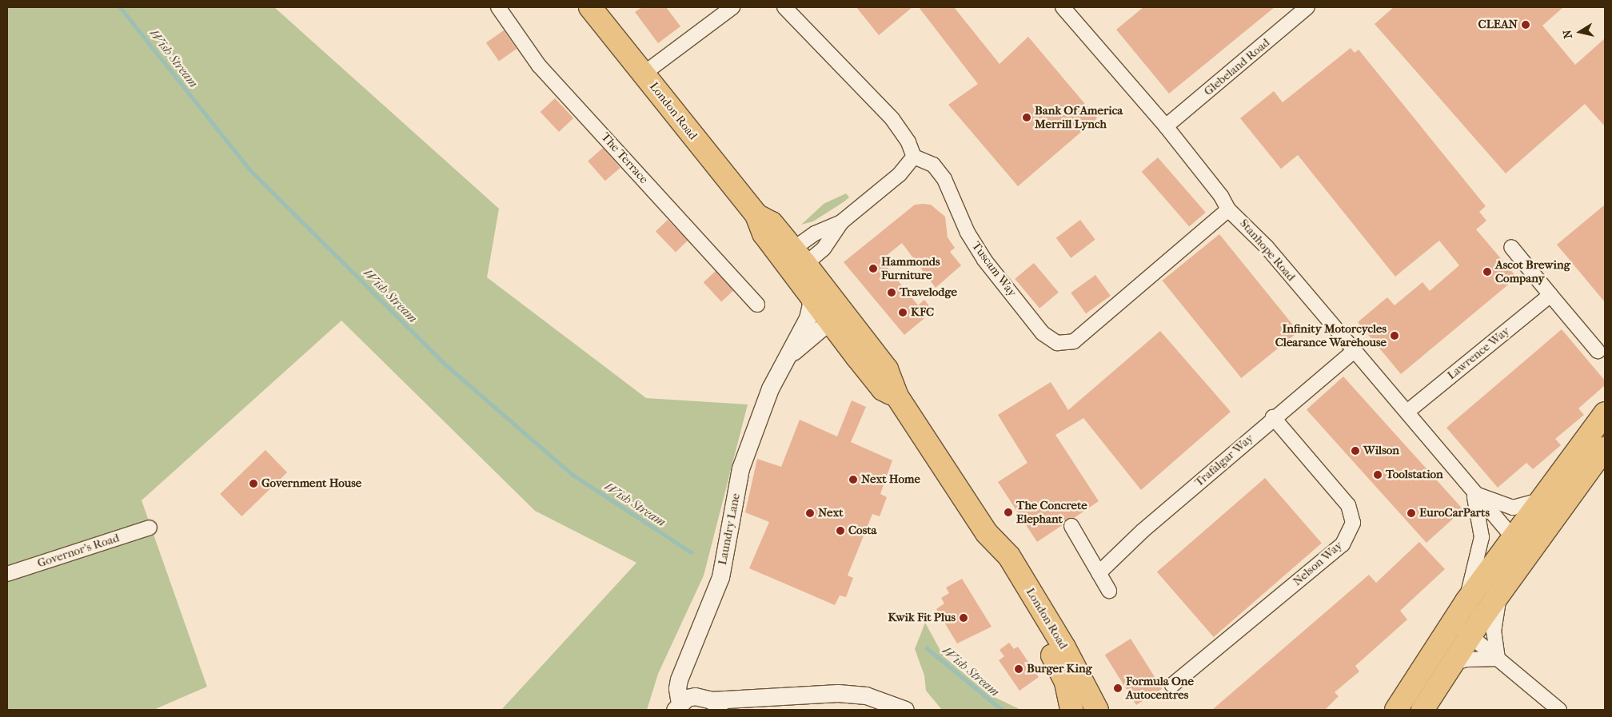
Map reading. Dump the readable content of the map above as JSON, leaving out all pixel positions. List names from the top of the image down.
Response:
{
  "streets": {
    "main road": ["London Road"],
    "street": [
      "Glebeland Road",
      "The Terrace",
      "Stanhope Road",
      "Tuscam Way",
      "Lawrence Way",
      "Trafalgar Way",
      "Laundry Lane",
      "Governor's Road",
      "Nelson Way"
    ]
  },
  "crossings": [
    ["Glebeland Road", "Stanhope Road"],
    ["London Road", "Laundry Lane"],
    ["Stanhope Road", "Tuscam Way"],
    ["Stanhope Road", "Lawrence Way"],
    ["Stanhope Road", "Trafalgar Way"],
    ["Trafalgar Way", "Nelson Way"]
  ],
  "water": ["Wish Stream"],
  "places": [
    "CLEAN",
    "Bank Of America Merrill Lynch",
    "Hammonds Furniture",
    "Ascot Brewing Company",
    "Travelodge",
    "KFC",
    "Infinity Motorcycles Clearance Warehouse",
    "Wilson",
    "Toolstation",
    "Next Home",
    "Government House",
    "The Concrete Elephant",
    "Next",
    "EuroCarParts",
    "Costa",
    "Kwik Fit Plus",
    "Burger King",
    "Formula One Autocentres"
  ],
  "north": "left"
}
